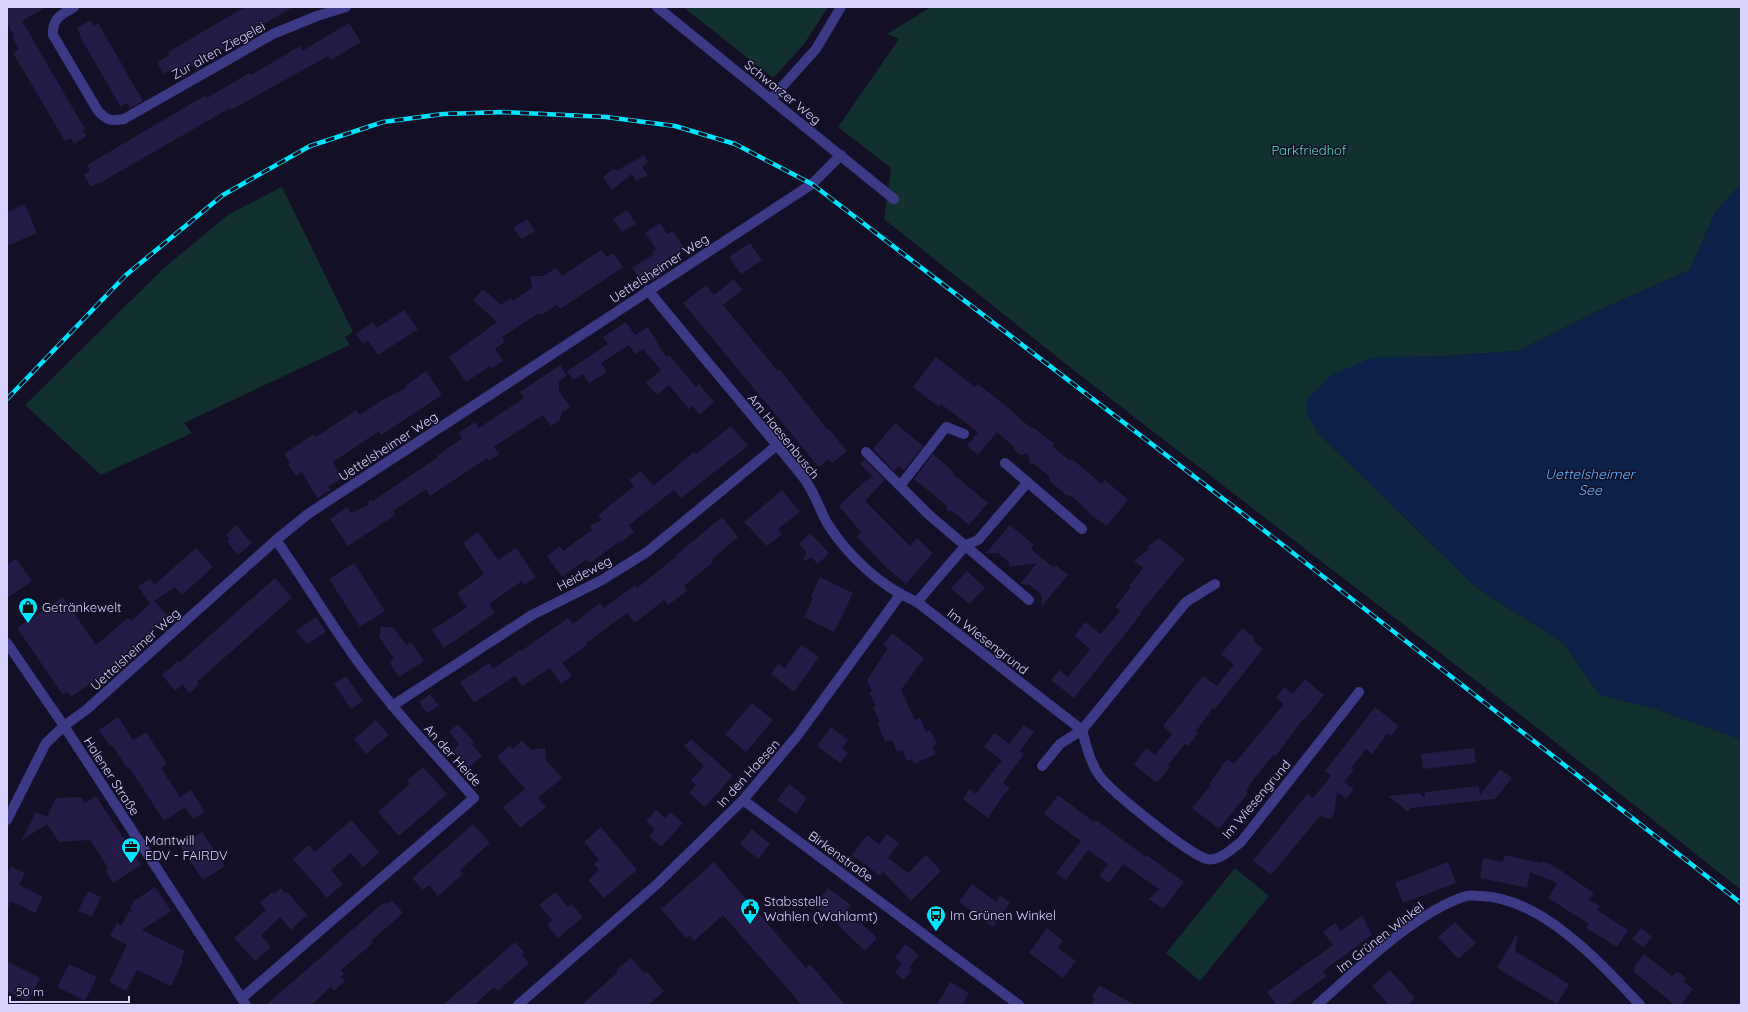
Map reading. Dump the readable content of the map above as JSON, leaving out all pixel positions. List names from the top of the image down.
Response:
{
  "streets": {
    "street": [
      "Zur alten Ziegelei",
      "Schwarzer Weg",
      "Uettelsheimer Weg",
      "Am Haesenbusch",
      "Heideweg",
      "Im Wiesengrund",
      "An der Heide",
      "In den Haesen",
      "Halener Straße",
      "Birkenstraße",
      "Im Grünen Winkel"
    ]
  },
  "crossings": [
    ["Schwarzer Weg", "Uettelsheimer Weg"],
    ["Uettelsheimer Weg", "Am Haesenbusch"],
    ["Uettelsheimer Weg", "An der Heide"],
    ["Uettelsheimer Weg", "Halener Straße"],
    ["Am Haesenbusch", "Heideweg"],
    ["Am Haesenbusch", "In den Haesen"],
    ["Heideweg", "An der Heide"],
    ["An der Heide", "Halener Straße"],
    ["In den Haesen", "Birkenstraße"]
  ],
  "water": ["Uettelsheimer See"],
  "parks": ["Parkfriedhof"],
  "places": {
    "shop": ["Getränkewelt"],
    "office": ["Mantwill EDV - FAIRDV"],
    "public building": ["Stabsstelle Wahlen (Wahlamt)"],
    "bus stop": ["Im Grünen Winkel"]
  },
  "scale_bar": "50 m"
}
